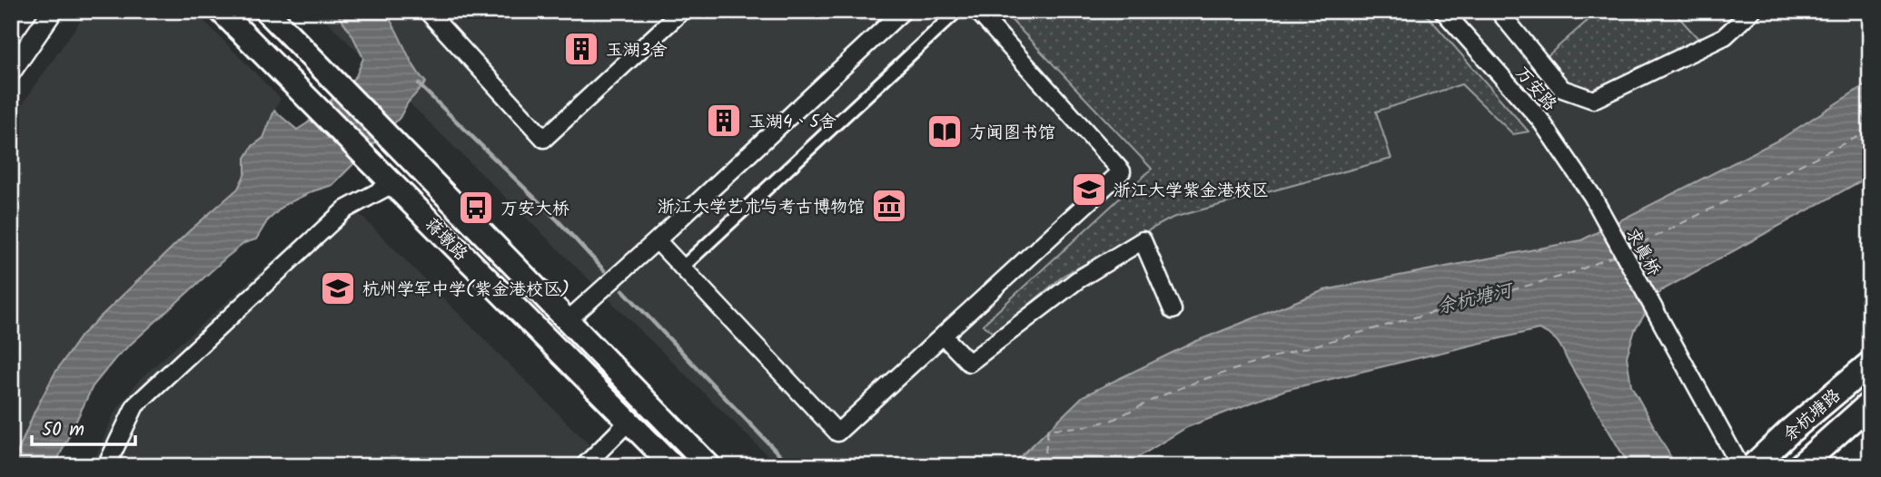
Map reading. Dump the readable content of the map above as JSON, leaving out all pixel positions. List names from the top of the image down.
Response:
{
  "streets": {
    "main road": ["蒋墩路", "余杭塘路"],
    "street": ["万安路", "求真桥"]
  },
  "crossings": [
    ["万安路", "求真桥"]
  ],
  "water": ["余杭塘河"],
  "places": {
    "building": ["玉湖3舍", "玉湖4、5舍"],
    "library": ["方闻图书馆"],
    "school or university": ["浙江大学紫金港校区", "杭州学军中学(紫金港校区)"],
    "museum": ["浙江大学艺术与考古博物馆"],
    "bus stop": ["万安大桥"]
  },
  "scale_bar": "50 m"
}
